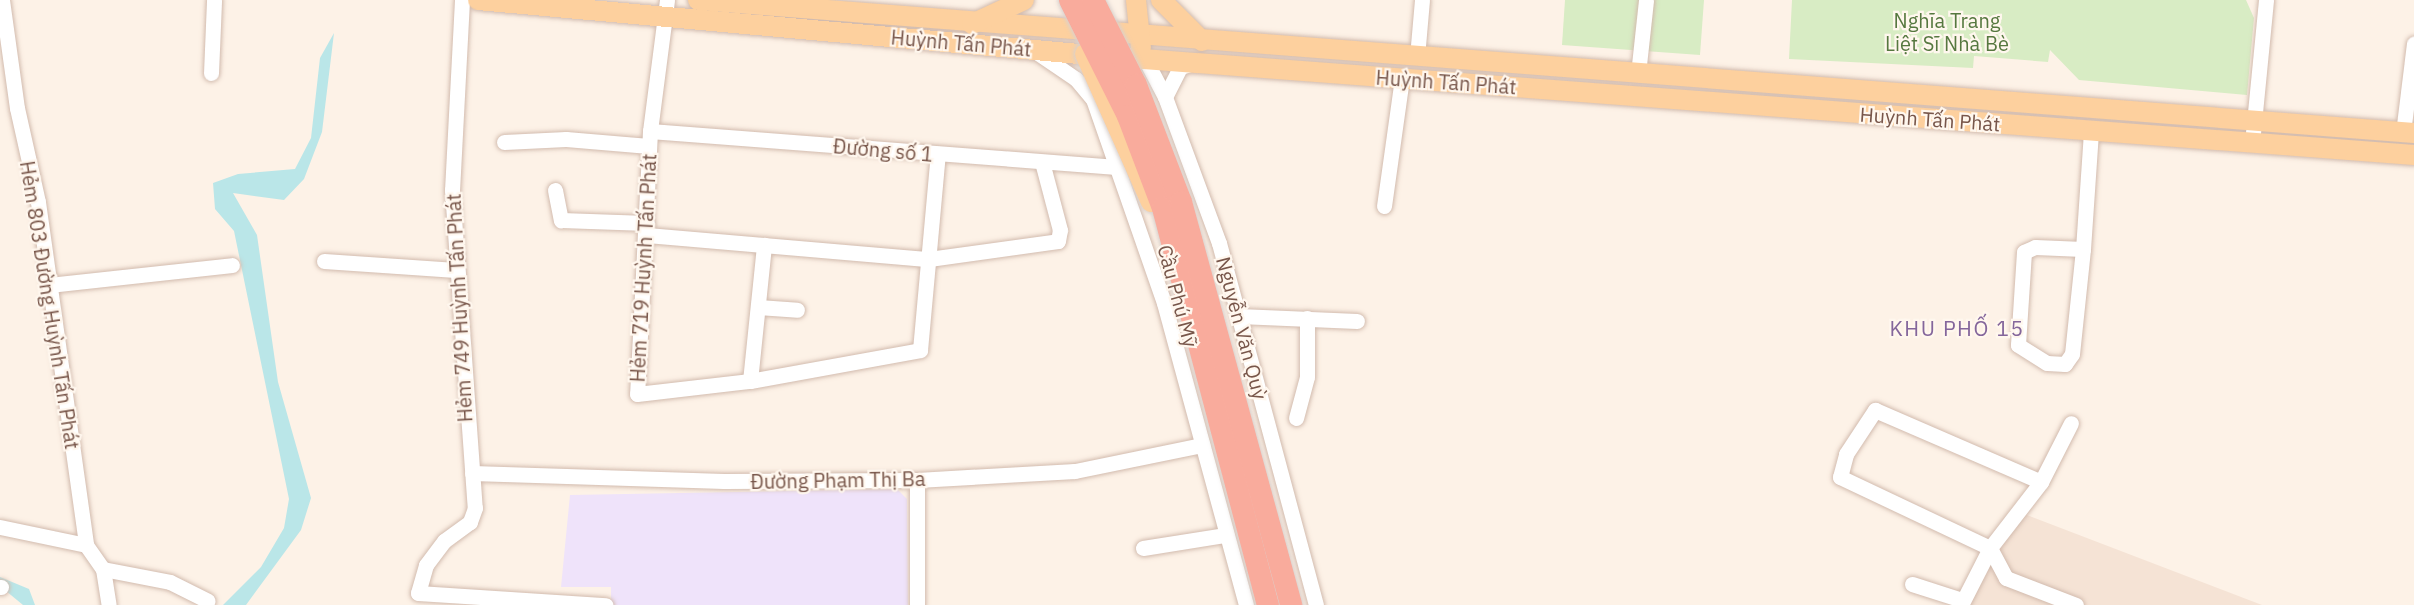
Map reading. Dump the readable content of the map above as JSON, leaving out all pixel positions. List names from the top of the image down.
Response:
{
  "streets": {
    "highway": ["Cầu Phú Mỹ"],
    "main road": ["Huỳnh Tấn Phát"],
    "street": [
      "Đường số 1",
      "Hẻm 719 Huỳnh Tấn Phát",
      "Hẻm 803 Đường Huỳnh Tấn Phát",
      "Hẻm 749 Huỳnh Tấn Phát",
      "Nguyễn Văn Quỳ",
      "Đường Phạm Thị Ba"
    ]
  },
  "crossings": [
    ["Huỳnh Tấn Phát", "Hẻm 719 Huỳnh Tấn Phát"],
    ["Huỳnh Tấn Phát", "Nguyễn Văn Quỳ"],
    ["Đường số 1", "Hẻm 719 Huỳnh Tấn Phát"],
    ["Hẻm 749 Huỳnh Tấn Phát", "Đường Phạm Thị Ba"]
  ],
  "districts": ["KHU PHỐ 15"],
  "parks": ["Nghĩa Trang Liệt Sĩ Nhà Bè"]
}
